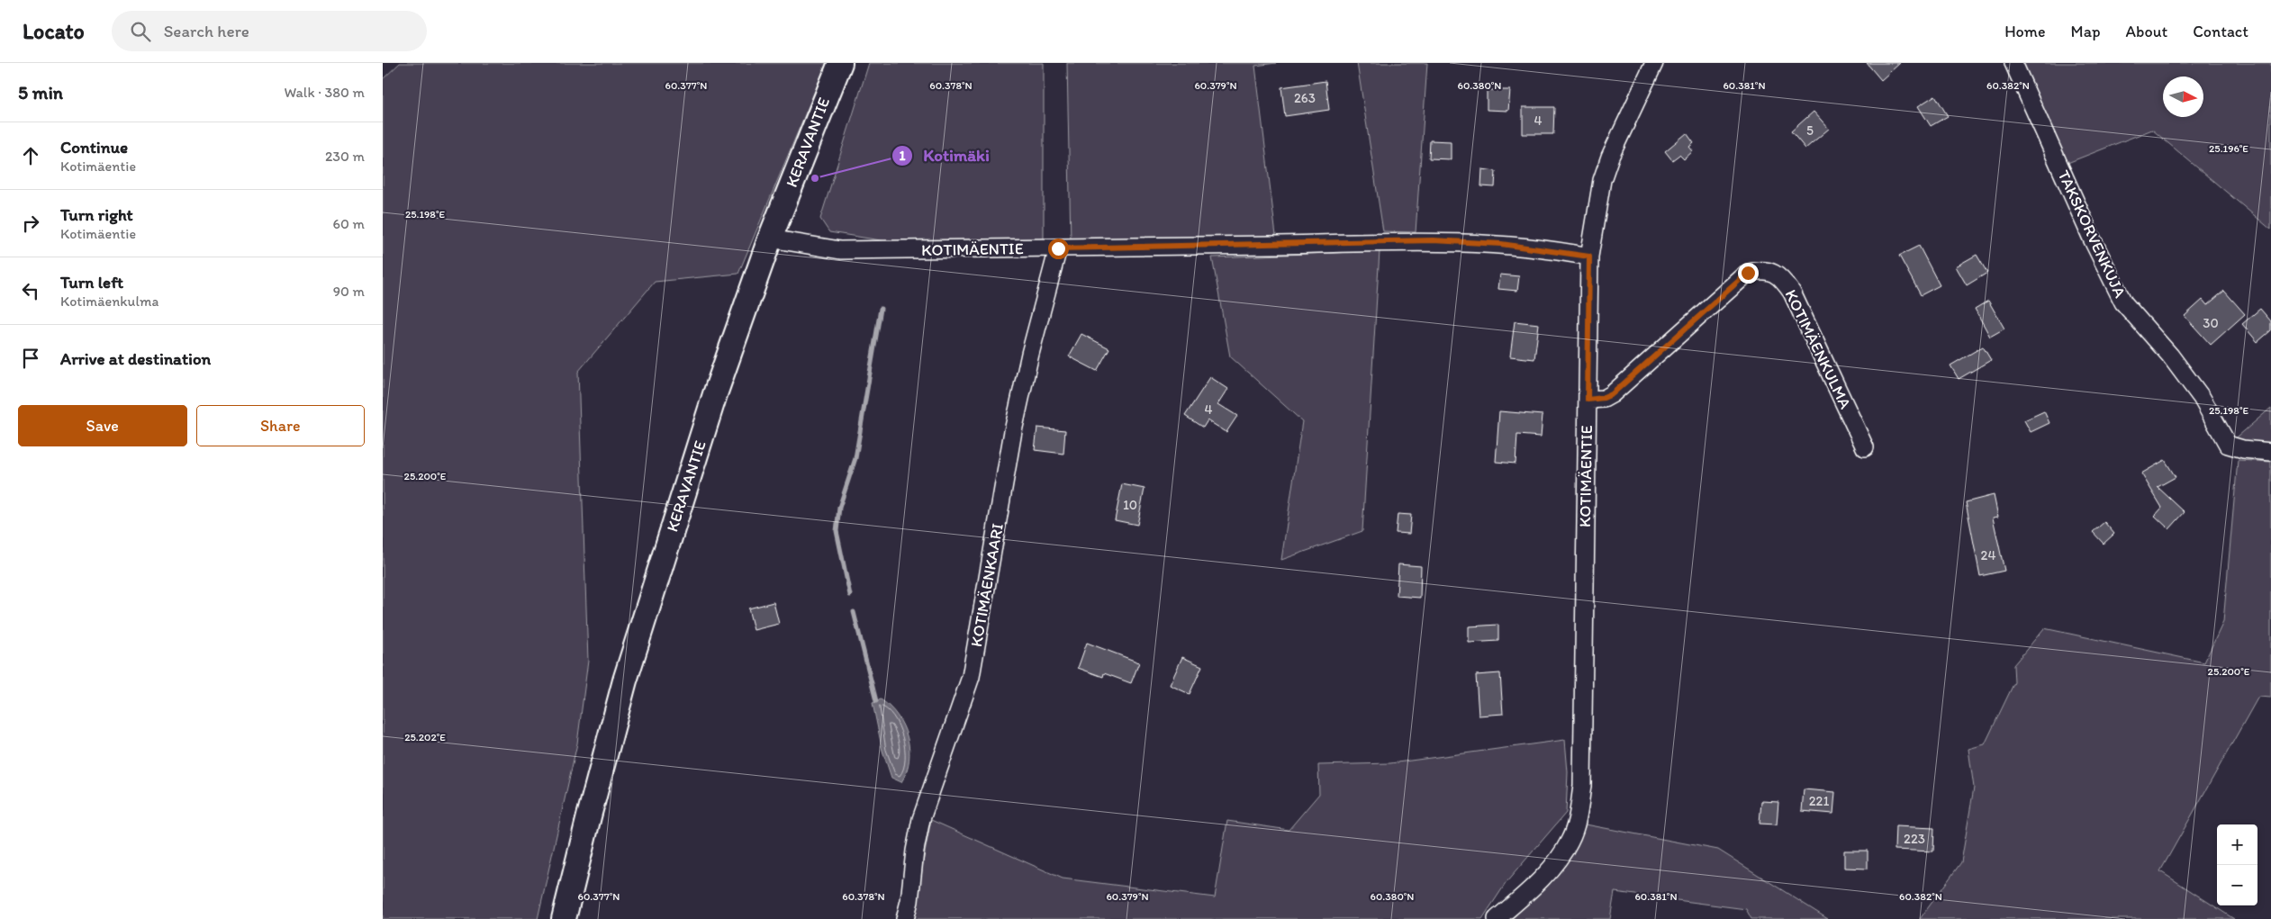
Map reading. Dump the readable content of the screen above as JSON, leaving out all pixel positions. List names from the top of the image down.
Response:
{
  "streets": {
    "main road": ["KERAVANTIE"],
    "street": [
      "TAKSKORVENKUJA",
      "KOTIMÄENTIE",
      "KOTIMÄENKULMA",
      "KOTIMÄENKAARI"
    ]
  },
  "crossings": [
    ["KERAVANTIE", "KOTIMÄENTIE"],
    ["KOTIMÄENTIE", "KOTIMÄENKULMA"],
    ["KOTIMÄENTIE", "KOTIMÄENKAARI"]
  ],
  "places": ["Kotimäki"],
  "house_numbers": [
    "263",
    "4",
    "5",
    "30",
    "4",
    "10",
    "24",
    "221",
    "223"
  ],
  "north": "right",
  "page": {
    "header": "Locato",
    "search": "Search here",
    "nav": [
      "Home",
      "Map",
      "About",
      "Contact"
    ],
    "heading": ["5 min", "Walk · 380 m"],
    "list": [
      ["Continue", "Kotimäentie", "230 m"],
      ["Turn right", "Kotimäentie", "60 m"],
      ["Turn left", "Kotimäenkulma", "90 m"],
      "Arrive at destination"
    ],
    "buttons": ["Save", "Share"],
    "map_buttons": ["+", "−"]
  },
  "coordinates": [
    "60.377°N",
    "60.378°N",
    "60.379°N",
    "60.380°N",
    "60.381°N",
    "60.382°N",
    "25.196°E",
    "25.198°E",
    "25.200°E",
    "25.202°E"
  ]
}
